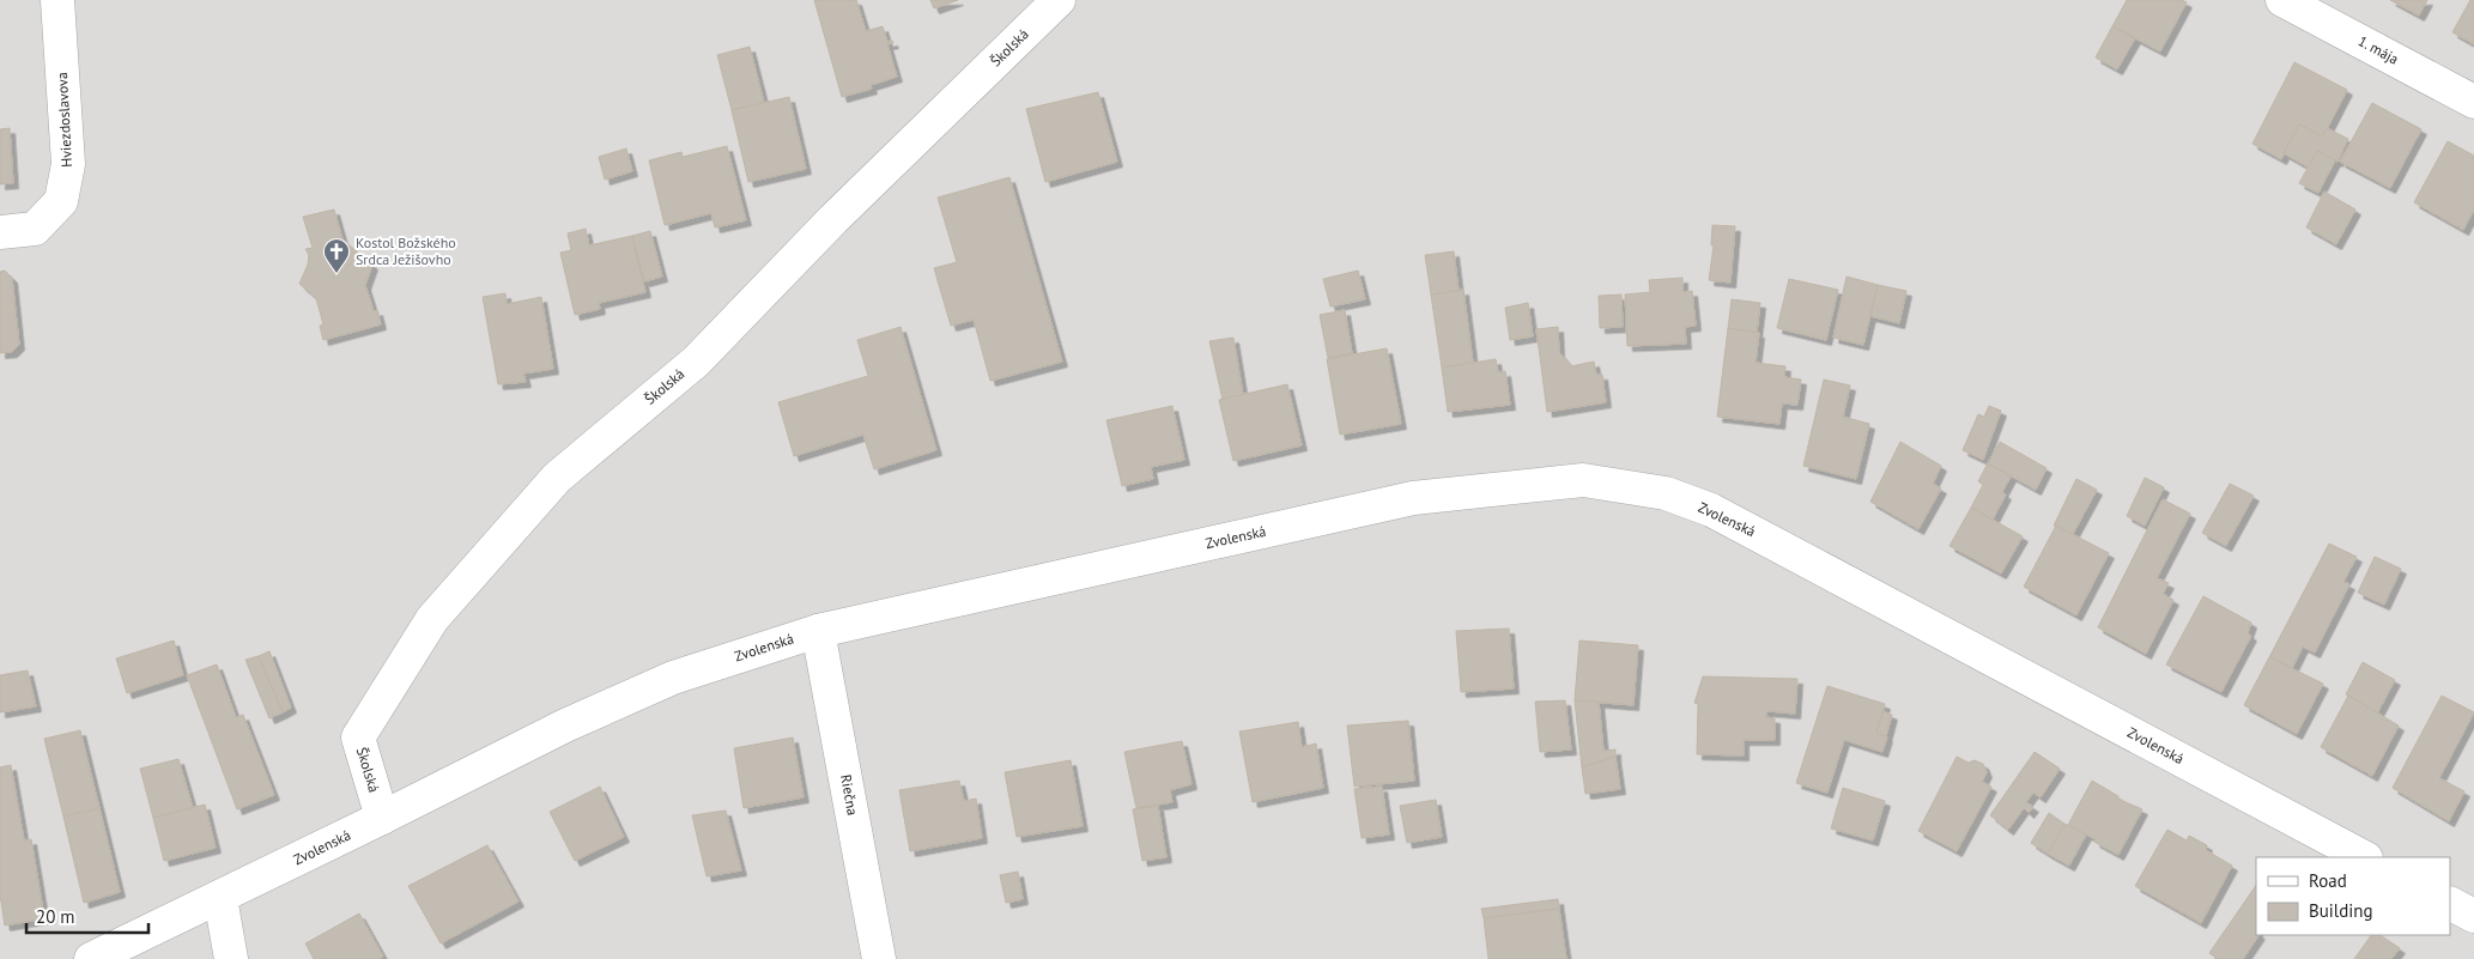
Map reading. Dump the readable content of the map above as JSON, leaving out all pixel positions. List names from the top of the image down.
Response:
{
  "streets": {
    "street": [
      "Školská",
      "1. mája",
      "Hviezdoslavova",
      "Zvolenská",
      "Riečna"
    ]
  },
  "crossings": [
    ["Školská", "Zvolenská"],
    ["Zvolenská", "Riečna"]
  ],
  "places": {
    "church": ["Kostol Božského Srdca Ježišovho"]
  },
  "legend": ["Road", "Building"],
  "scale_bar": "20 m"
}
